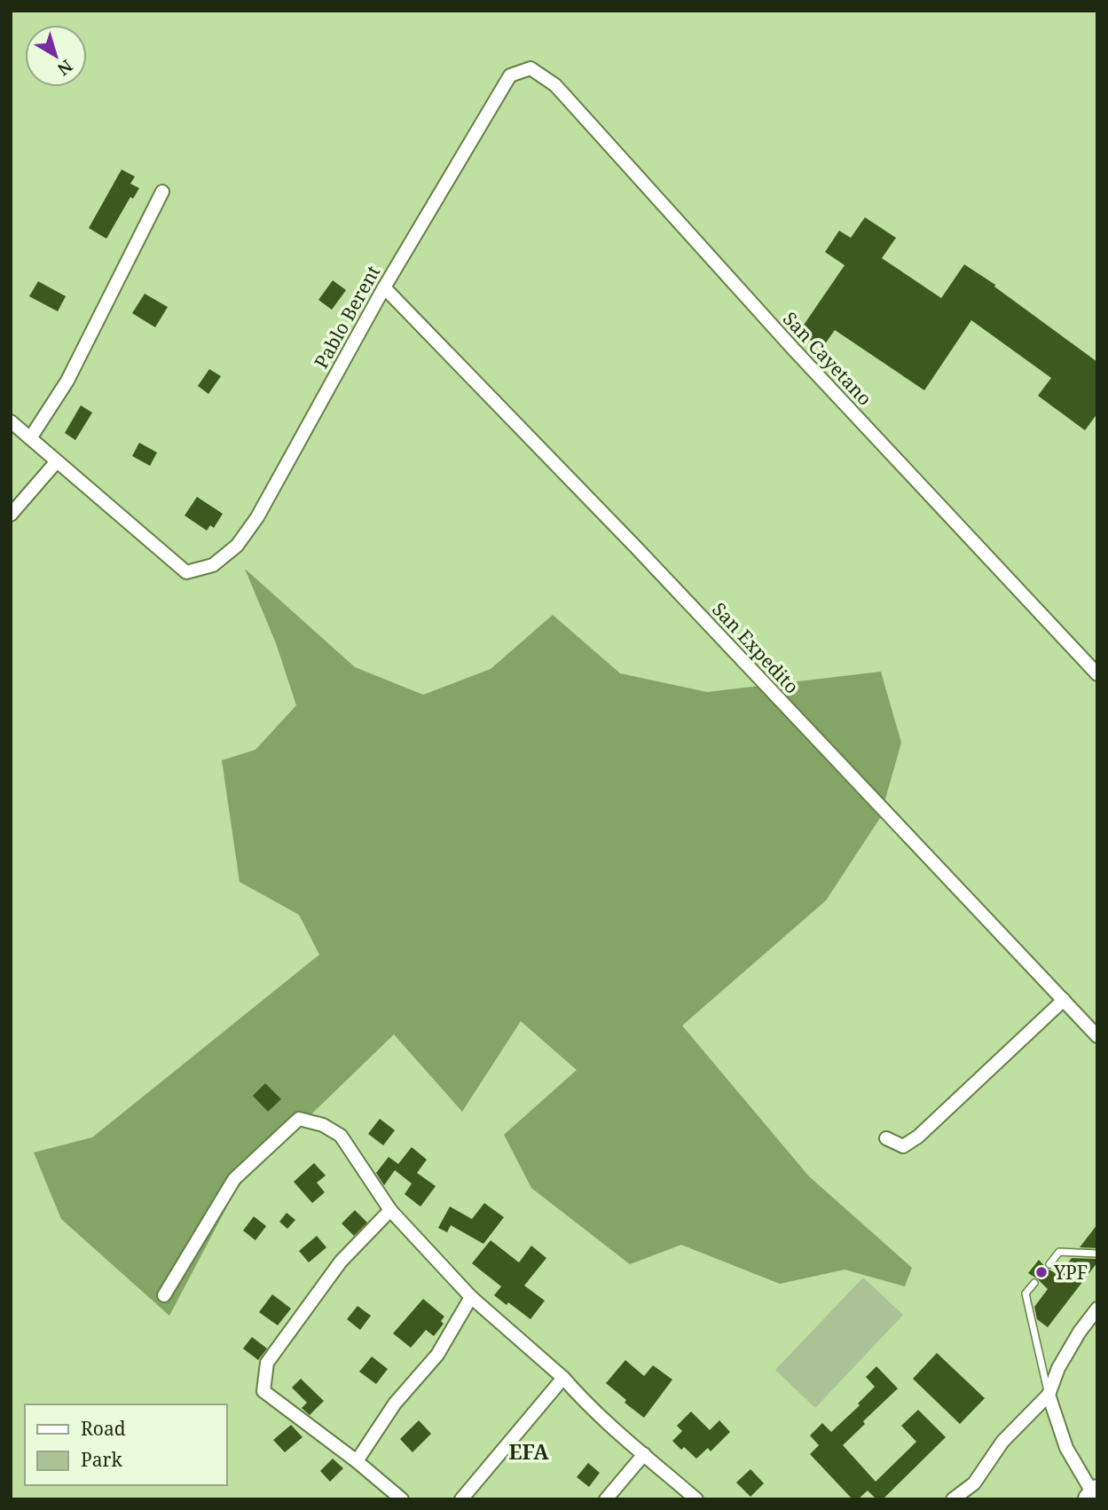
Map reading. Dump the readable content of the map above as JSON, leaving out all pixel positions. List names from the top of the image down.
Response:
{
  "streets": {
    "street": ["Pablo Berent", "San Cayetano", "San Expedito"]
  },
  "crossings": [
    ["Pablo Berent", "San Cayetano"],
    ["Pablo Berent", "San Expedito"]
  ],
  "districts": ["EFA"],
  "places": ["YPF"],
  "legend": ["Road", "Park"],
  "north": "bottom right"
}
